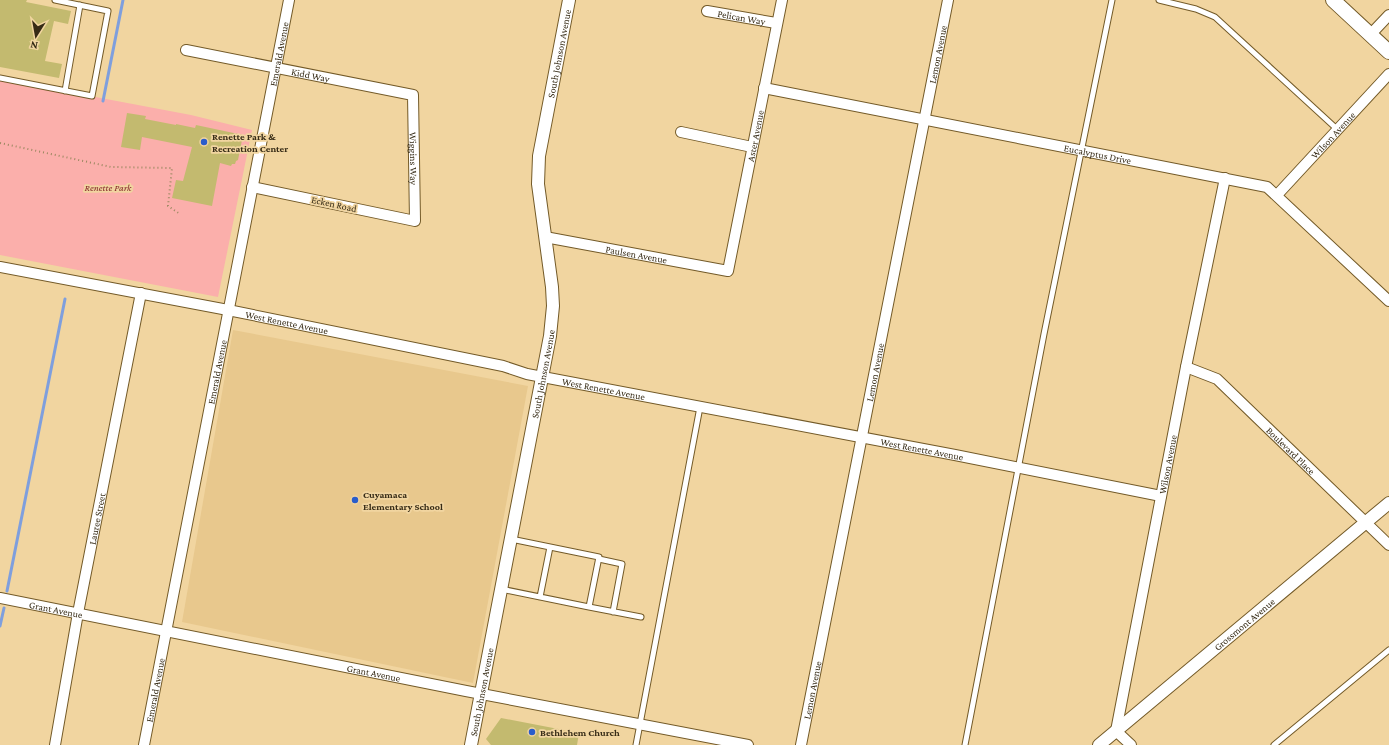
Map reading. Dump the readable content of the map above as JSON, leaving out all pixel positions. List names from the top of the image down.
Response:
{
  "streets": {
    "street": [
      "Pelican Way",
      "South Johnson Avenue",
      "Emerald Avenue",
      "Lemon Avenue",
      "Kidd Way",
      "Wilson Avenue",
      "Aster Avenue",
      "Eucalyptus Drive",
      "Wiggins Way",
      "Ecken Road",
      "Paulsen Avenue",
      "West Renette Avenue",
      "Boulevard Place",
      "Lauree Street",
      "Grant Avenue",
      "Grossmont Avenue"
    ]
  },
  "crossings": [
    ["Pelican Way", "Aster Avenue"],
    ["South Johnson Avenue", "Paulsen Avenue"],
    ["South Johnson Avenue", "West Renette Avenue"],
    ["South Johnson Avenue", "Grant Avenue"],
    ["Emerald Avenue", "Kidd Way"],
    ["Emerald Avenue", "Ecken Road"],
    ["Emerald Avenue", "West Renette Avenue"],
    ["Emerald Avenue", "Grant Avenue"],
    ["Lemon Avenue", "Eucalyptus Drive"],
    ["Lemon Avenue", "West Renette Avenue"],
    ["Kidd Way", "Wiggins Way"],
    ["Wilson Avenue", "Eucalyptus Drive"],
    ["Wilson Avenue", "West Renette Avenue"],
    ["Wilson Avenue", "Boulevard Place"],
    ["Wilson Avenue", "Grossmont Avenue"],
    ["Aster Avenue", "Eucalyptus Drive"],
    ["Aster Avenue", "Paulsen Avenue"],
    ["Wiggins Way", "Ecken Road"],
    ["West Renette Avenue", "Lauree Street"],
    ["Boulevard Place", "Grossmont Avenue"],
    ["Lauree Street", "Grant Avenue"]
  ],
  "parks": ["Renette Park"],
  "places": ["Renette Park & Recreation Center", "Cuyamaca Elementary School", "Bethlehem Church"],
  "north": "bottom"
}
